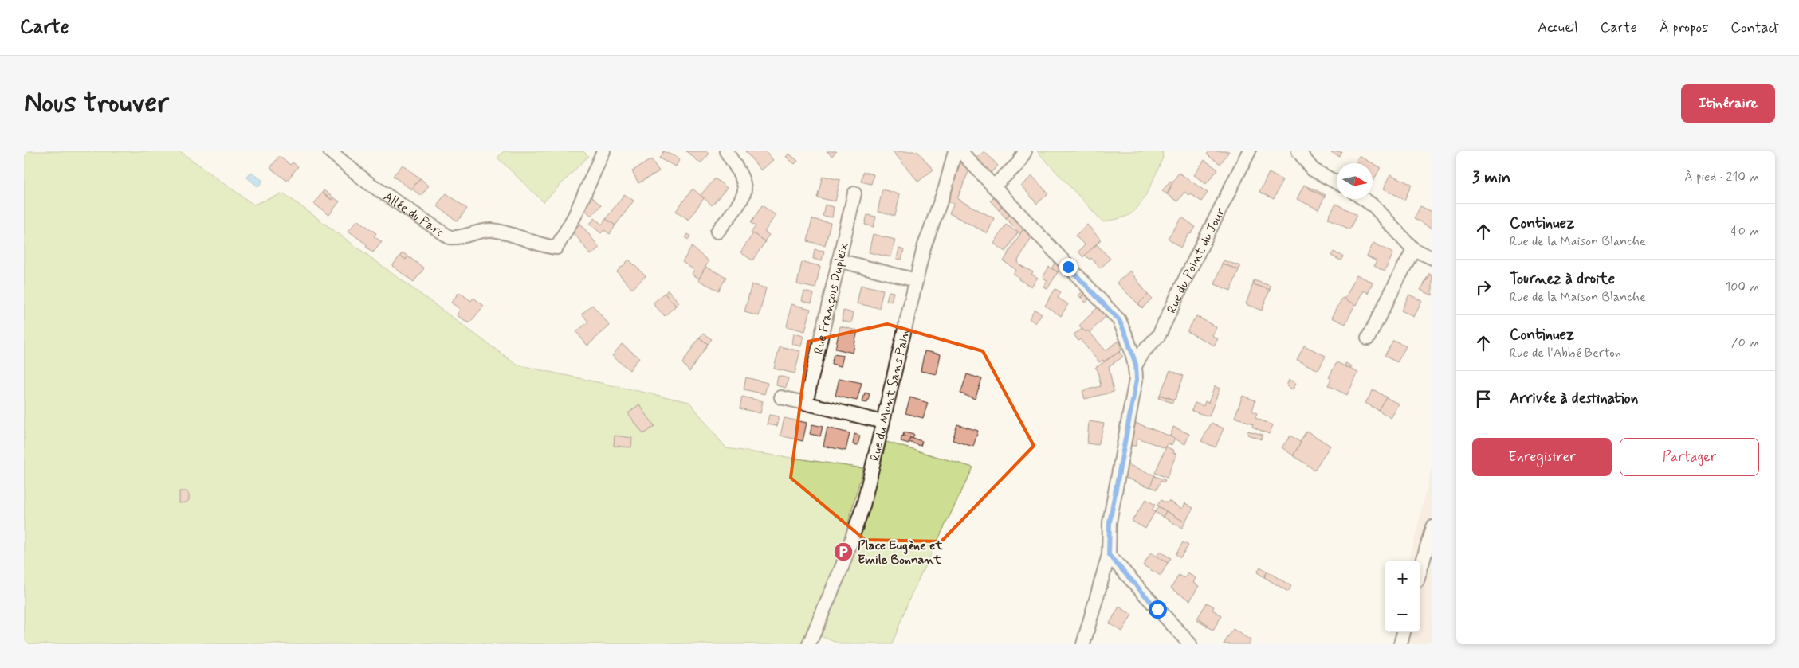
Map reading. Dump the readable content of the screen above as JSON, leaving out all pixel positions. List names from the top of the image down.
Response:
{
  "streets": {
    "street": [
      "Allée du Parc",
      "Rue du Point du Jour",
      "Rue François Dupleix",
      "Rue du Mont Sans Pain"
    ]
  },
  "places": {
    "parking": ["Place Eugène et Emile Bonnant"]
  },
  "north": "right",
  "page": {
    "header": "Carte",
    "nav": [
      "Accueil",
      "Carte",
      "À propos",
      "Contact"
    ],
    "buttons": [
      "Itinéraire",
      ["Enregistrer", "Partager"]
    ],
    "title": "Nous trouver",
    "heading": ["3 min", "À pied · 210 m"],
    "list": [
      ["Continuez", "Rue de la Maison Blanche", "40 m"],
      ["Tournez à droite", "Rue de la Maison Blanche", "100 m"],
      ["Continuez", "Rue de l'Abbé Berton", "70 m"],
      "Arrivée à destination"
    ],
    "map_buttons": ["+", "−"]
  }
}
